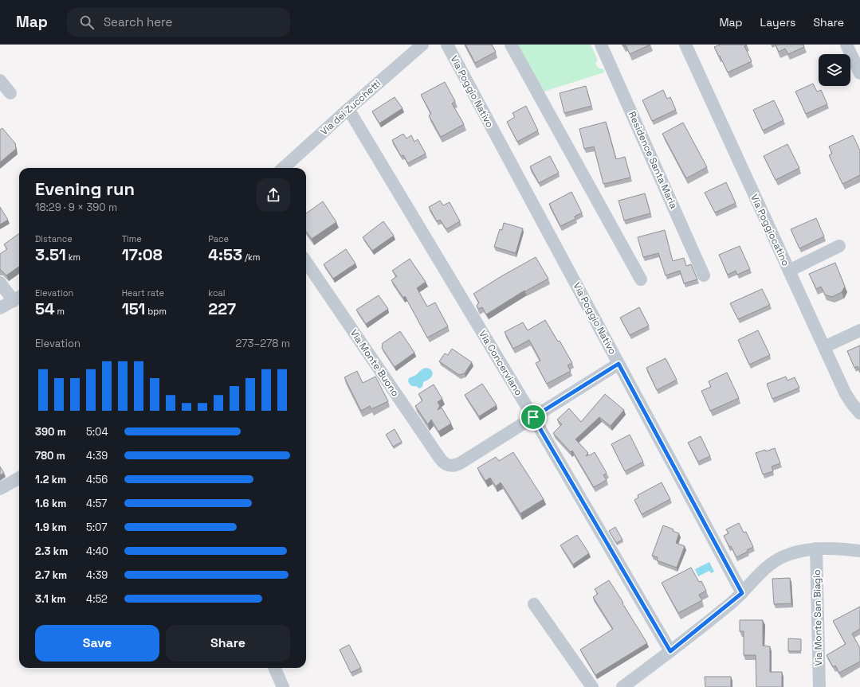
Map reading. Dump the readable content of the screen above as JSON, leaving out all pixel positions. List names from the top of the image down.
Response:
{
  "streets": {
    "street": [
      "Via Poggio Nativo",
      "Via dei Zucchetti",
      "Residence Santa Maria",
      "Via Poggiocatino",
      "Via Monte Buono",
      "Via Concerviano",
      "Via Monte San Biagio"
    ]
  },
  "crossings": [
    ["Via dei Zucchetti", "Via Concerviano"],
    ["Via Monte Buono", "Via Concerviano"]
  ],
  "page": {
    "header": "Map",
    "search": "Search here",
    "nav": ["Map", "Layers", "Share"],
    "heading": ["Evening run", "18:29 · 9 × 390 m"],
    "stats": [
      ["Distance", "3.51 km"],
      ["Time", "17:08"],
      ["Pace", "4:53 /km"],
      ["Elevation", "54 m"],
      ["Heart rate", "151 bpm"],
      ["kcal", "227"]
    ],
    "chart": ["Elevation", "273–278 m"],
    "list": [
      {
        "name": "390 m",
        "note": "5:04"
      },
      {
        "name": "780 m",
        "note": "4:39"
      },
      {
        "name": "1.2 km",
        "note": "4:56"
      },
      {
        "name": "1.6 km",
        "note": "4:57"
      },
      {
        "name": "1.9 km",
        "note": "5:07"
      },
      {
        "name": "2.3 km",
        "note": "4:40"
      },
      {
        "name": "2.7 km",
        "note": "4:39"
      },
      {
        "name": "3.1 km",
        "note": "4:52"
      }
    ],
    "buttons": ["Save", "Share"]
  }
}
